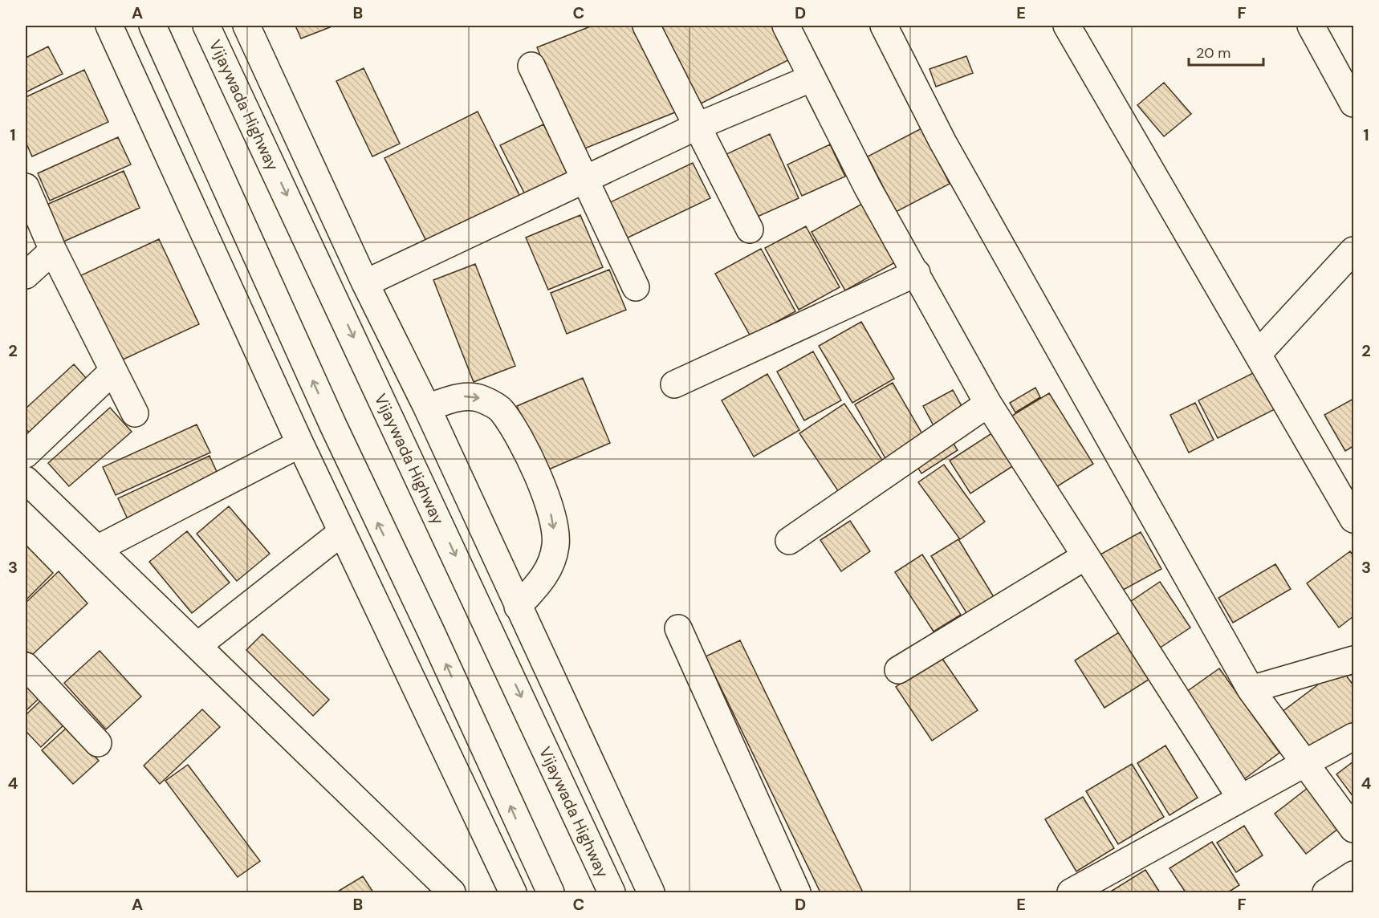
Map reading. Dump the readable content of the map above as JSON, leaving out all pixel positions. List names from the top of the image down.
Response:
{
  "streets": {
    "main road": ["Vijaywada Highway"]
  },
  "scale_bar": "20 m",
  "grid": {
    "columns": [
      "A",
      "B",
      "C",
      "D",
      "E",
      "F"
    ],
    "rows": [
      "1",
      "2",
      "3",
      "4"
    ]
  }
}
